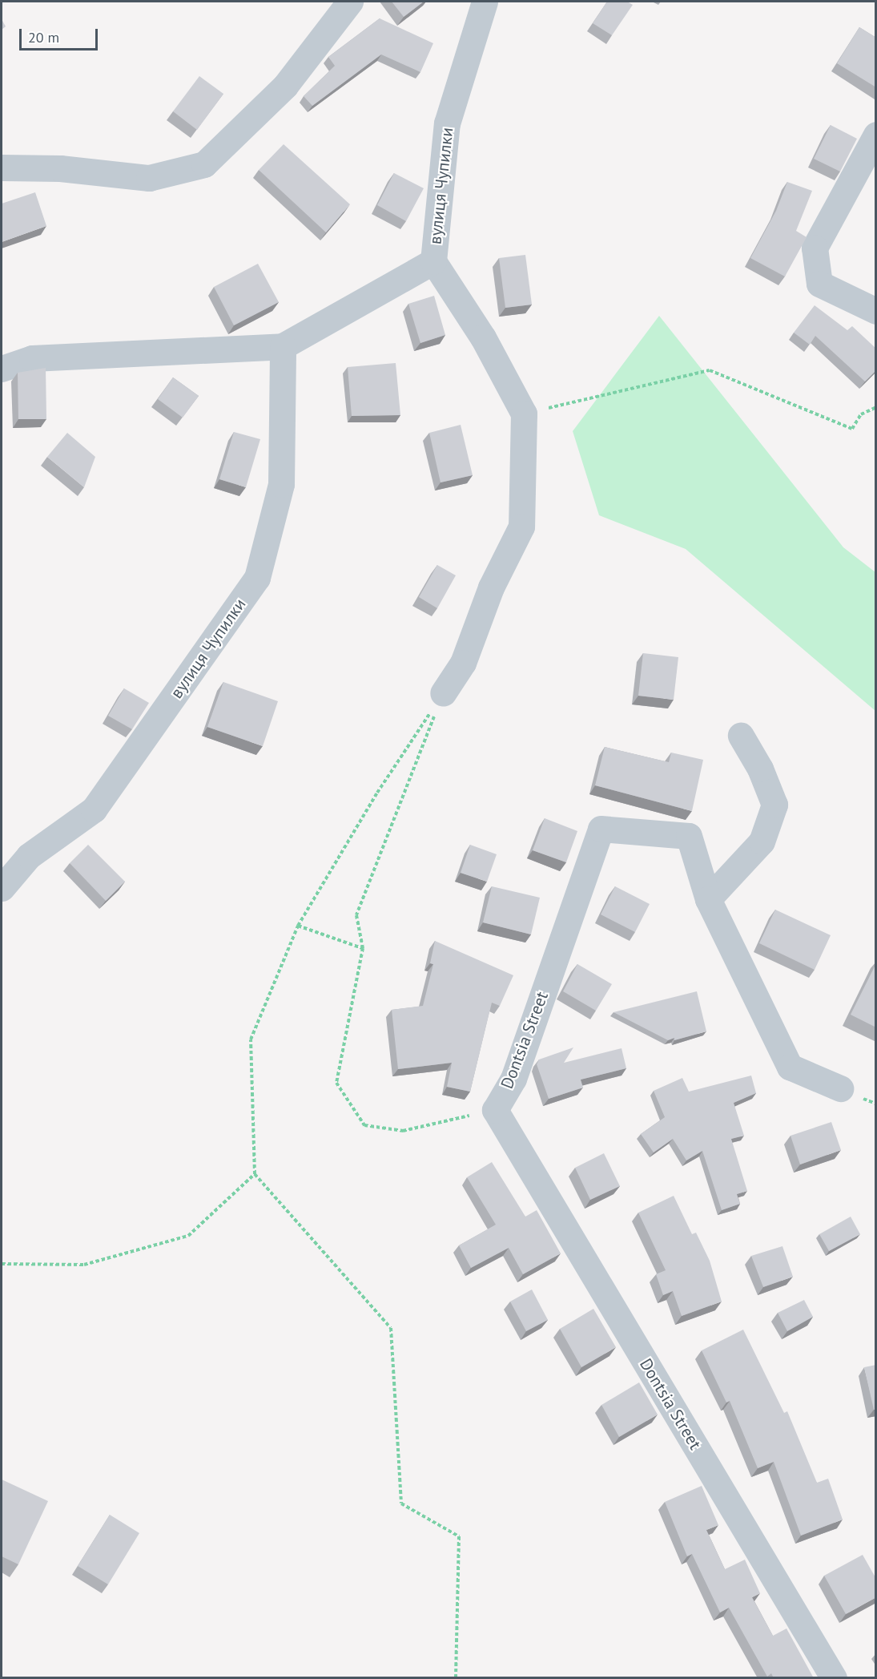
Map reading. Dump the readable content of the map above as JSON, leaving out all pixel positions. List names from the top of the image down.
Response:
{
  "streets": {
    "street": ["вулиця Чупилки", "Dontsia Street"]
  },
  "scale_bar": "20 m"
}
